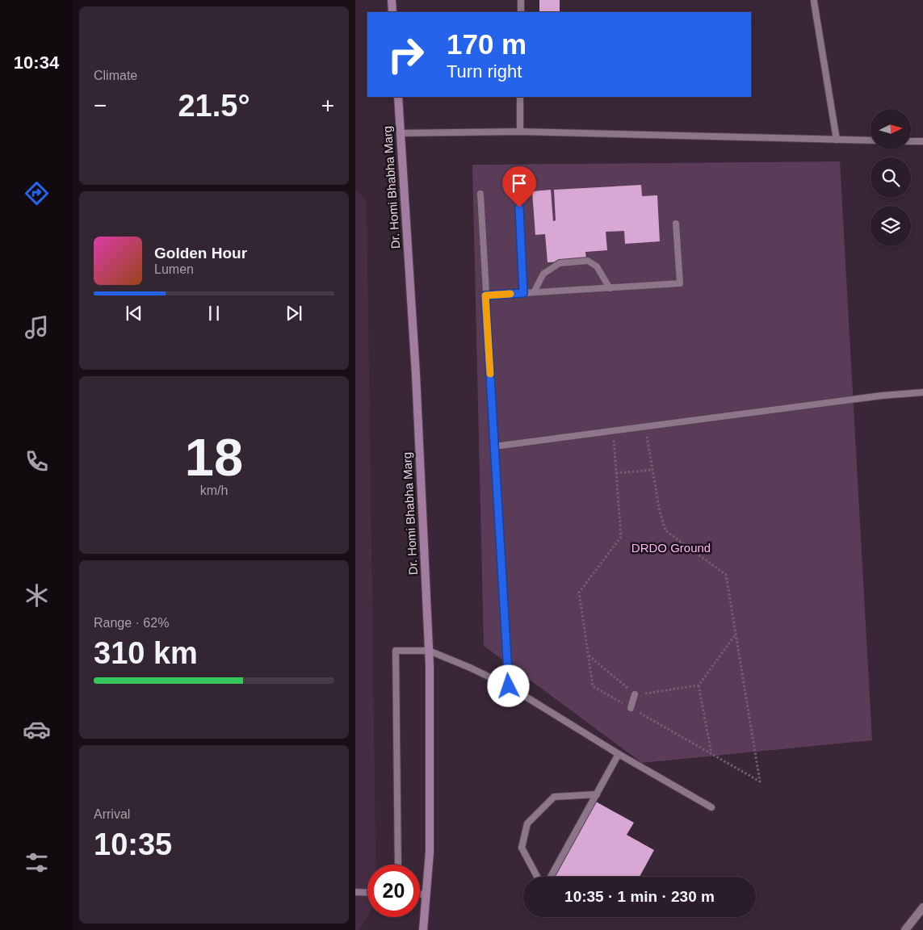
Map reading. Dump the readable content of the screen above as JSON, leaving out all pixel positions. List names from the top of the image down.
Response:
{
  "streets": {
    "main road": ["Dr. Homi Bhabha Marg"]
  },
  "parks": ["DRDO Ground"],
  "north": "right",
  "page": {
    "tabs": "10:34",
    "tile": [
      "Climate",
      ["18", "km/h"],
      ["Range · 62%", "310 km"],
      ["Arrival", "10:35"]
    ],
    "turn": ["170 m", "Turn right"],
    "heat": ["−", "21.5°", "+"],
    "song": ["Golden Hour", "Lumen"],
    "limit": "20",
    "trip": "10:35 · 1 min · 230 m"
  }
}
